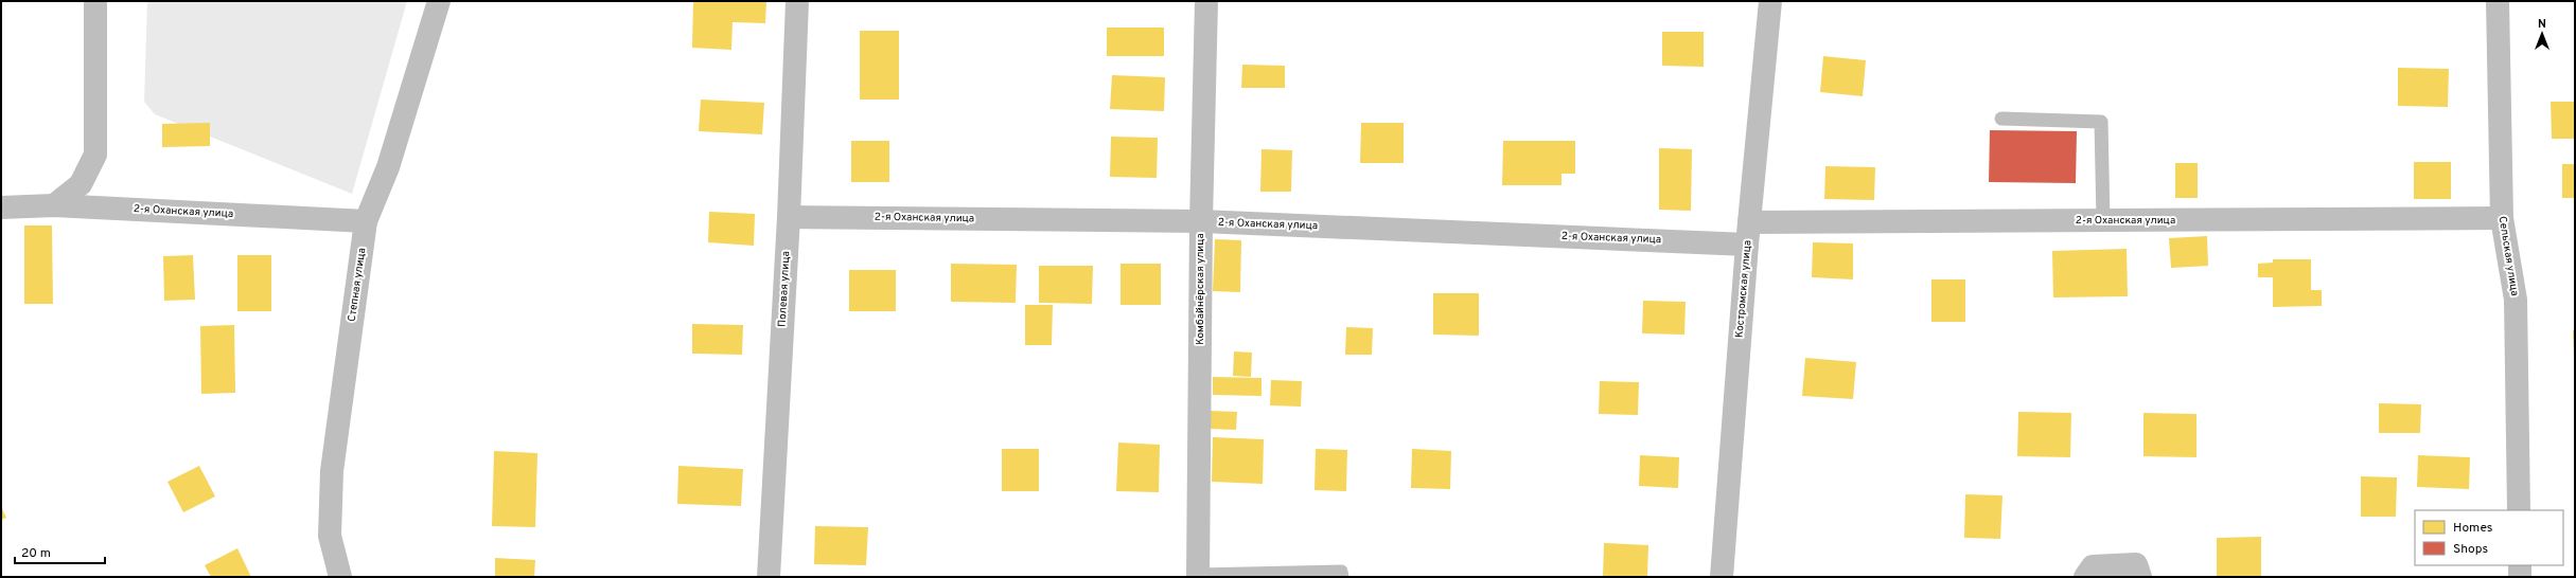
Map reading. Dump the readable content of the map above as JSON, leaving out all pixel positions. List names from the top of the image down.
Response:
{
  "streets": {
    "street": [
      "2-я Оханская улица",
      "Сельская улица",
      "Степная улица",
      "Полевая улица",
      "Комбайнёрская улица",
      "Костромская улица"
    ]
  },
  "crossings": [
    ["2-я Оханская улица", "Сельская улица"],
    ["2-я Оханская улица", "Степная улица"],
    ["2-я Оханская улица", "Полевая улица"],
    ["2-я Оханская улица", "Комбайнёрская улица"],
    ["2-я Оханская улица", "Костромская улица"]
  ],
  "legend": ["Homes", "Shops"],
  "scale_bar": "20 m",
  "north": "top"
}
